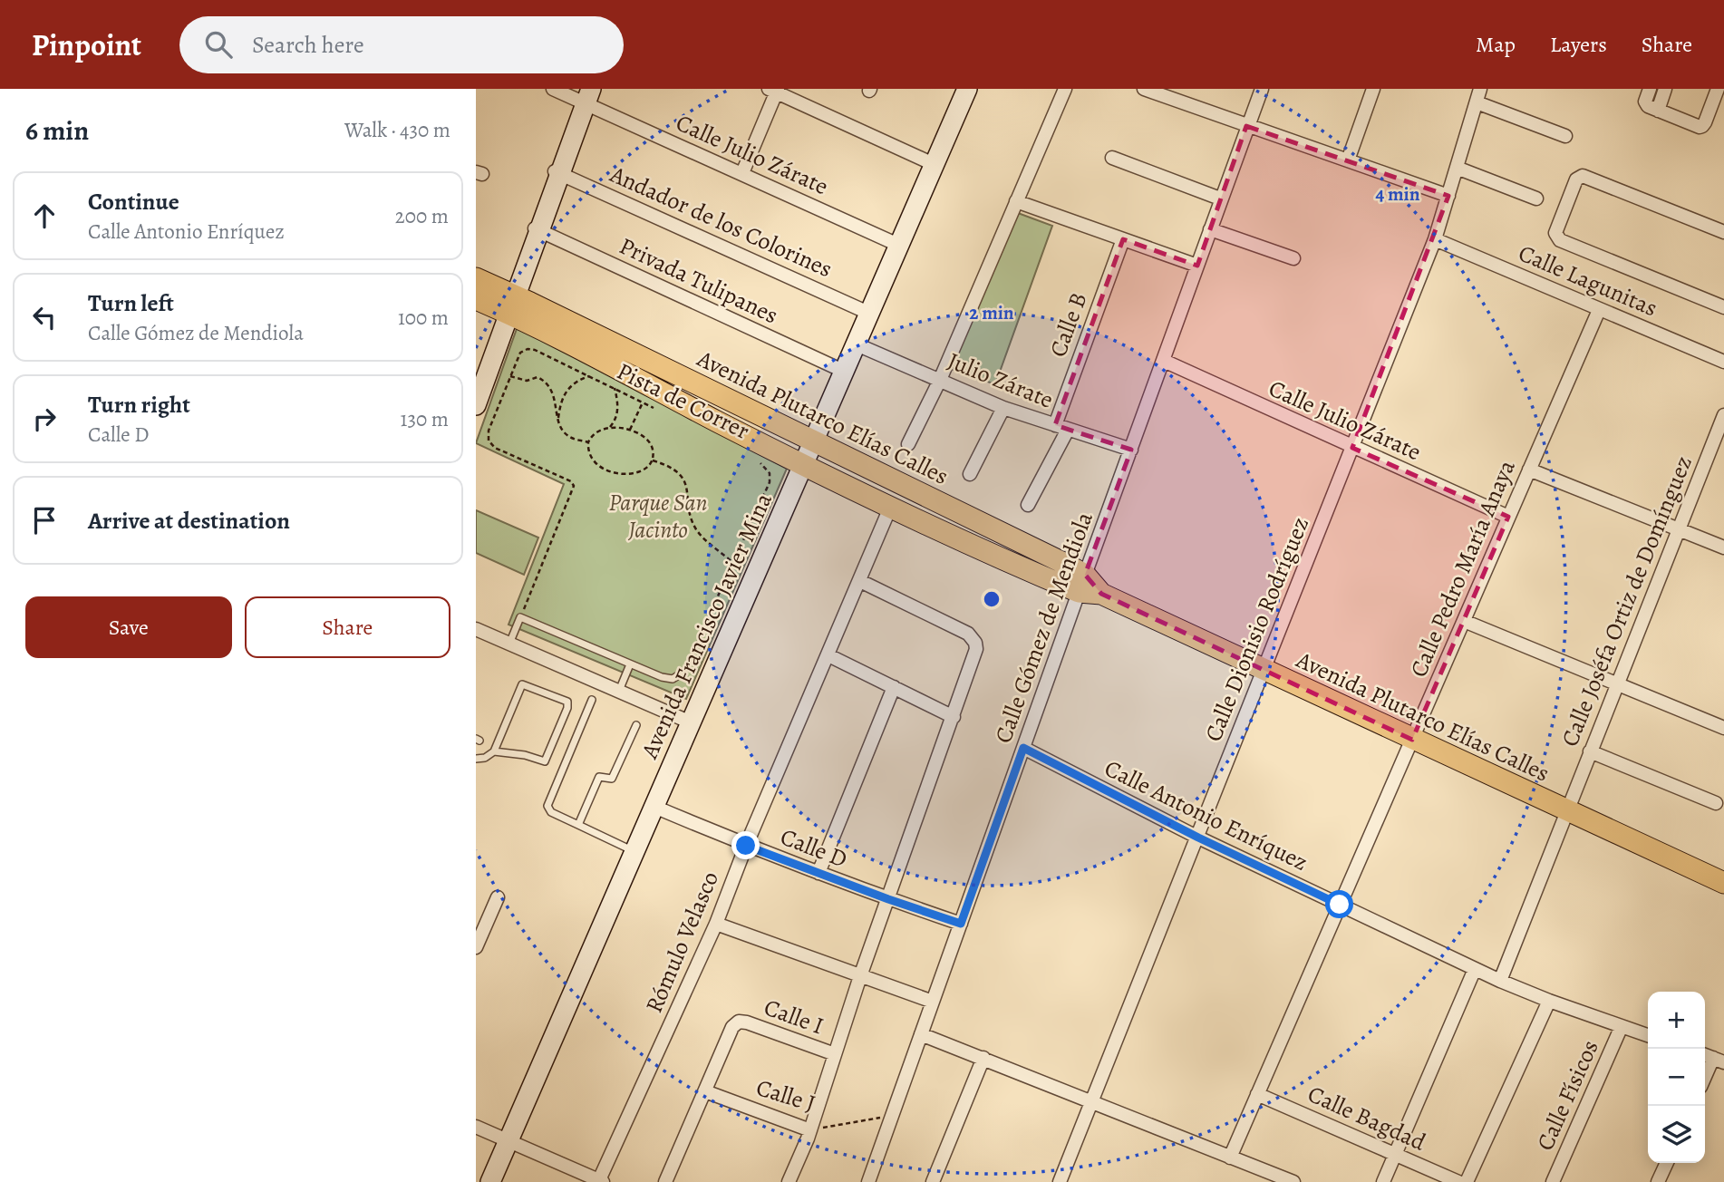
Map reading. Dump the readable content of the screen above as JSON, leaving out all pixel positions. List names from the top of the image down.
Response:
{
  "streets": {
    "main road": ["Avenida Plutarco Elías Calles", "Avenida Francisco Javier Mina"],
    "street": [
      "Calle Julio Zárate",
      "Andador de los Colorines",
      "Privada Tulipanes",
      "Calle Lagunitas",
      "Calle B",
      "Julio Zárate",
      "Calle Pedro María Anaya",
      "Calle Joséfa Ortiz de Domínguez",
      "Calle Gómez de Mendiola",
      "Calle Dionisio Rodríguez",
      "Calle Antonio Enríquez",
      "Calle D",
      "Rómulo Velasco",
      "Calle I",
      "Calle J",
      "Calle Físicos",
      "Calle Bagdad"
    ],
    "path": ["Pista de Correr"]
  },
  "crossings": [
    ["Calle Julio Zárate", "Calle Pedro María Anaya"],
    ["Calle Julio Zárate", "Avenida Francisco Javier Mina"],
    ["Calle Julio Zárate", "Calle Gómez de Mendiola"],
    ["Calle Julio Zárate", "Calle Dionisio Rodríguez"],
    ["Andador de los Colorines", "Avenida Francisco Javier Mina"],
    ["Privada Tulipanes", "Avenida Francisco Javier Mina"],
    ["Calle Lagunitas", "Calle Pedro María Anaya"],
    ["Calle Lagunitas", "Calle Dionisio Rodríguez"],
    ["Calle B", "Julio Zárate"],
    ["Julio Zárate", "Avenida Francisco Javier Mina"],
    ["Julio Zárate", "Calle Gómez de Mendiola"],
    ["Avenida Plutarco Elías Calles", "Calle Pedro María Anaya"],
    ["Avenida Plutarco Elías Calles", "Calle Joséfa Ortiz de Domínguez"],
    ["Avenida Plutarco Elías Calles", "Avenida Francisco Javier Mina"],
    ["Avenida Plutarco Elías Calles", "Calle Gómez de Mendiola"],
    ["Avenida Plutarco Elías Calles", "Calle Dionisio Rodríguez"],
    ["Avenida Plutarco Elías Calles", "Rómulo Velasco"],
    ["Calle Pedro María Anaya", "Calle Antonio Enríquez"],
    ["Calle Pedro María Anaya", "Calle Bagdad"],
    ["Calle Joséfa Ortiz de Domínguez", "Calle Antonio Enríquez"],
    ["Avenida Francisco Javier Mina", "Calle D"],
    ["Calle Gómez de Mendiola", "Calle Antonio Enríquez"],
    ["Calle Gómez de Mendiola", "Calle D"],
    ["Calle Gómez de Mendiola", "Calle J"],
    ["Calle Dionisio Rodríguez", "Calle Antonio Enríquez"],
    ["Calle Antonio Enríquez", "Calle Físicos"],
    ["Calle D", "Rómulo Velasco"],
    ["Calle I", "Calle J"]
  ],
  "parks": ["Parque San Jacinto"],
  "page": {
    "header": "Pinpoint",
    "search": "Search here",
    "nav": ["Map", "Layers", "Share"],
    "heading": ["6 min", "Walk · 430 m"],
    "list": [
      ["Continue", "Calle Antonio Enríquez", "200 m"],
      ["Turn left", "Calle Gómez de Mendiola", "100 m"],
      ["Turn right", "Calle D", "130 m"],
      "Arrive at destination"
    ],
    "buttons": ["Save", "Share"],
    "map_buttons": ["+", "−"]
  },
  "rings": ["4 min", "2 min"]
}
